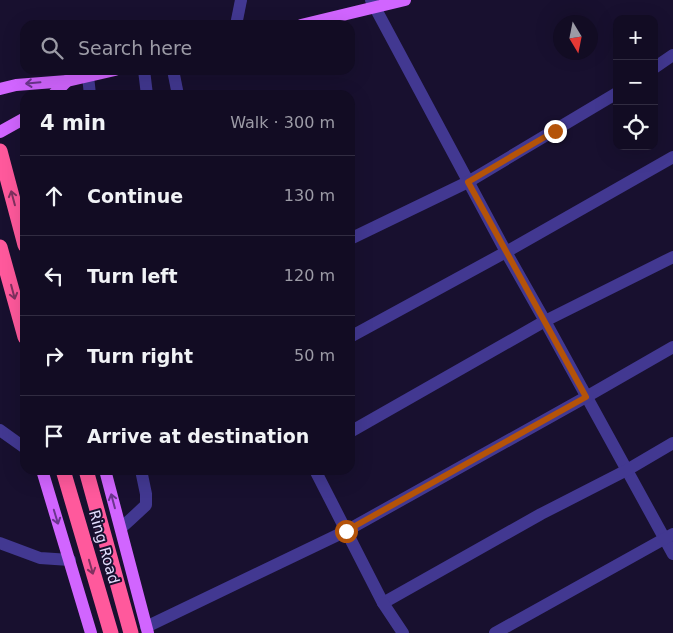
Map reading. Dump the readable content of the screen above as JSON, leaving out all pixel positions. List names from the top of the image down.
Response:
{
  "streets": {
    "highway": ["Ring Road"]
  },
  "north": "bottom",
  "page": {
    "map_buttons": ["+", "−"],
    "search": "Search here",
    "heading": ["4 min", "Walk · 300 m"],
    "list": [
      ["Continue", "130 m"],
      ["Turn left", "120 m"],
      ["Turn right", "50 m"],
      "Arrive at destination"
    ]
  }
}
